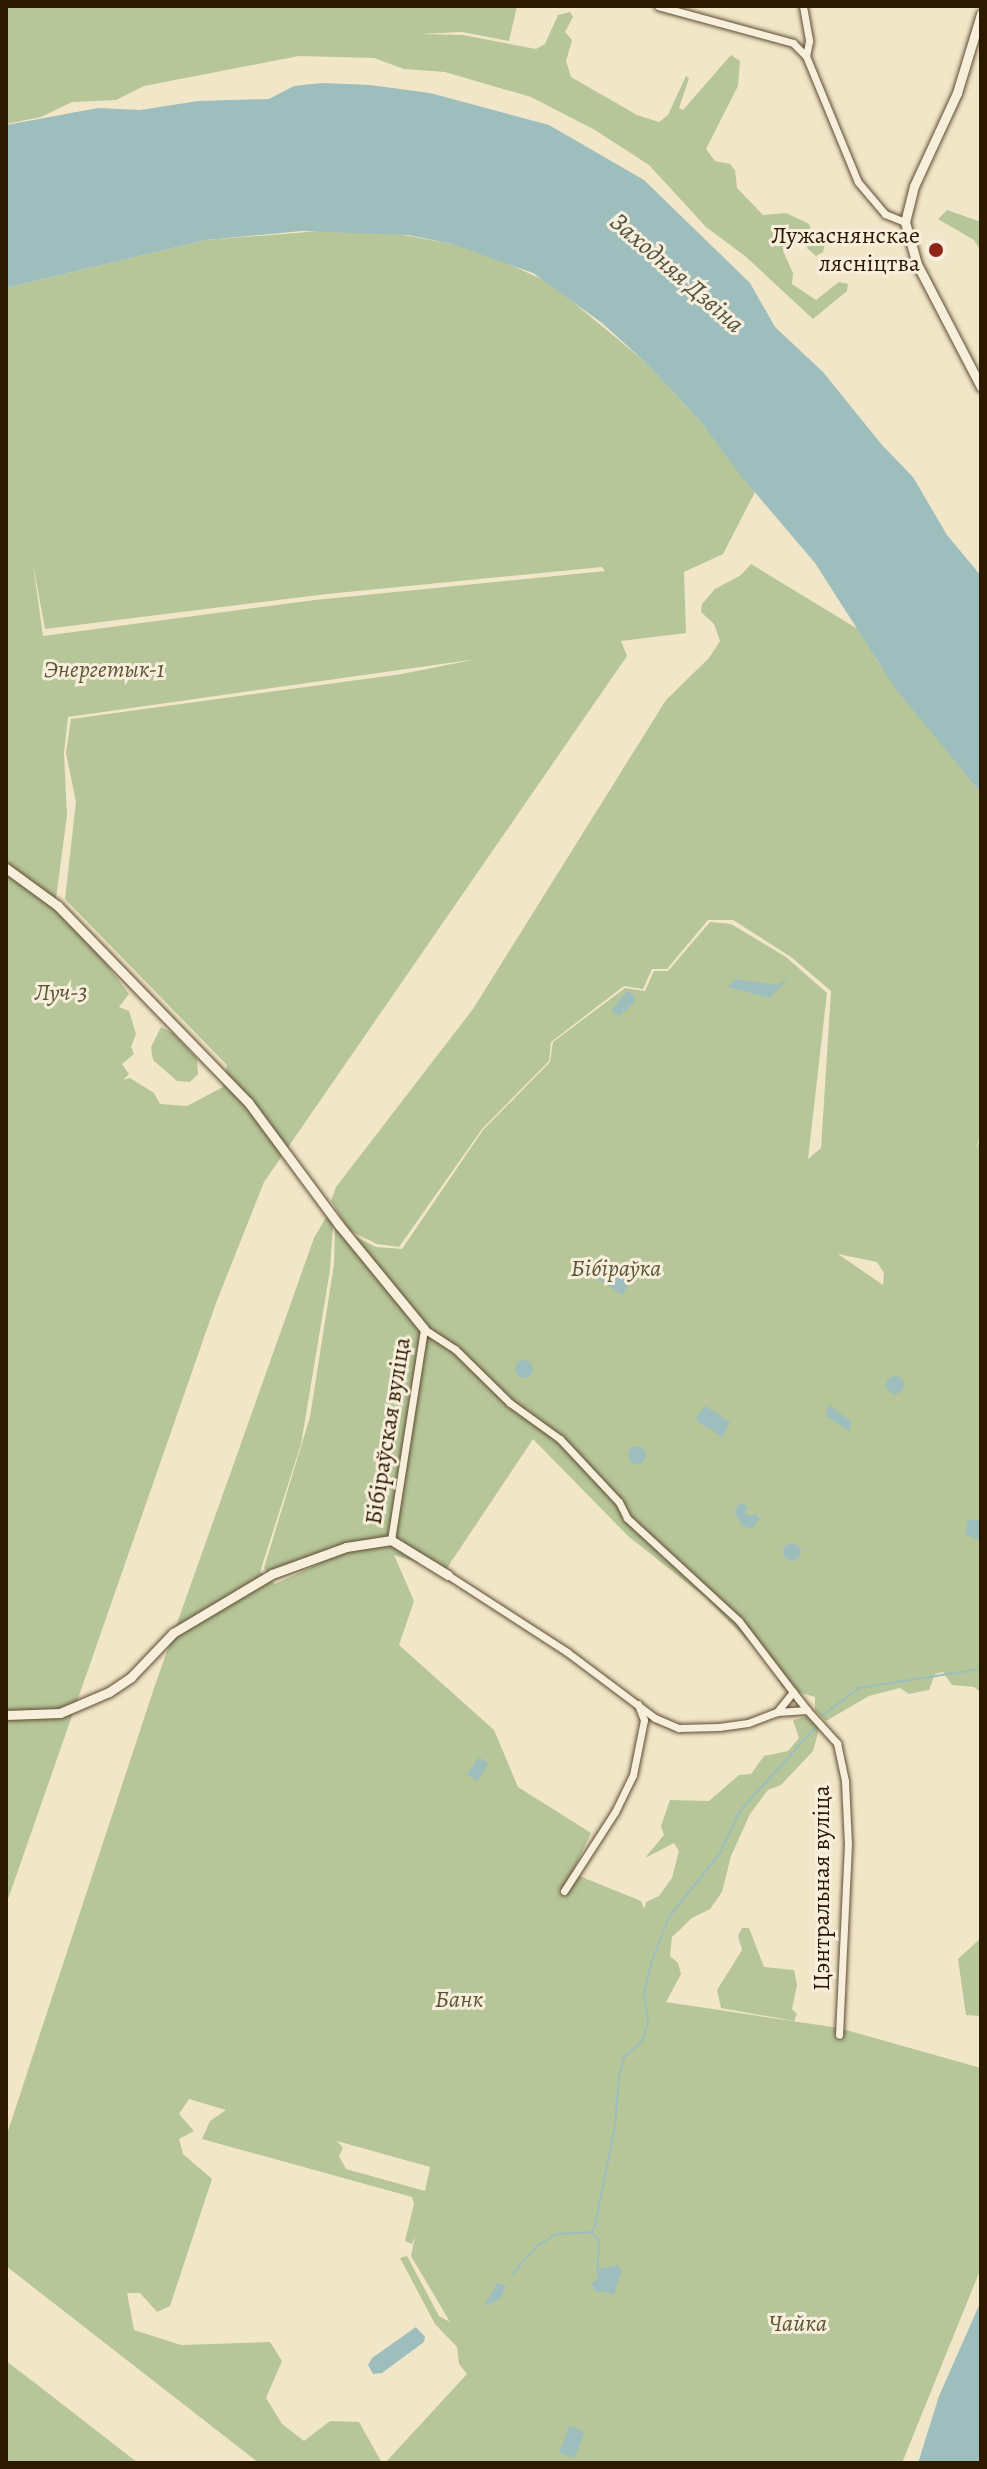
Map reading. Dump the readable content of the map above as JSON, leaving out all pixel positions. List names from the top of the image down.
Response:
{
  "streets": {
    "street": ["Бібіраўская вуліца", "Цэнтральная вуліца"]
  },
  "crossings": [
    ["Бібіраўская вуліца", "Цэнтральная вуліца"]
  ],
  "water": ["Заходняя Дзвіна"],
  "parks": [
    "Энергетык-1",
    "Луч-3",
    "Бібіраўка",
    "Банк",
    "Чайка"
  ],
  "places": ["Лужаснянскае лясніцтва"]
}
